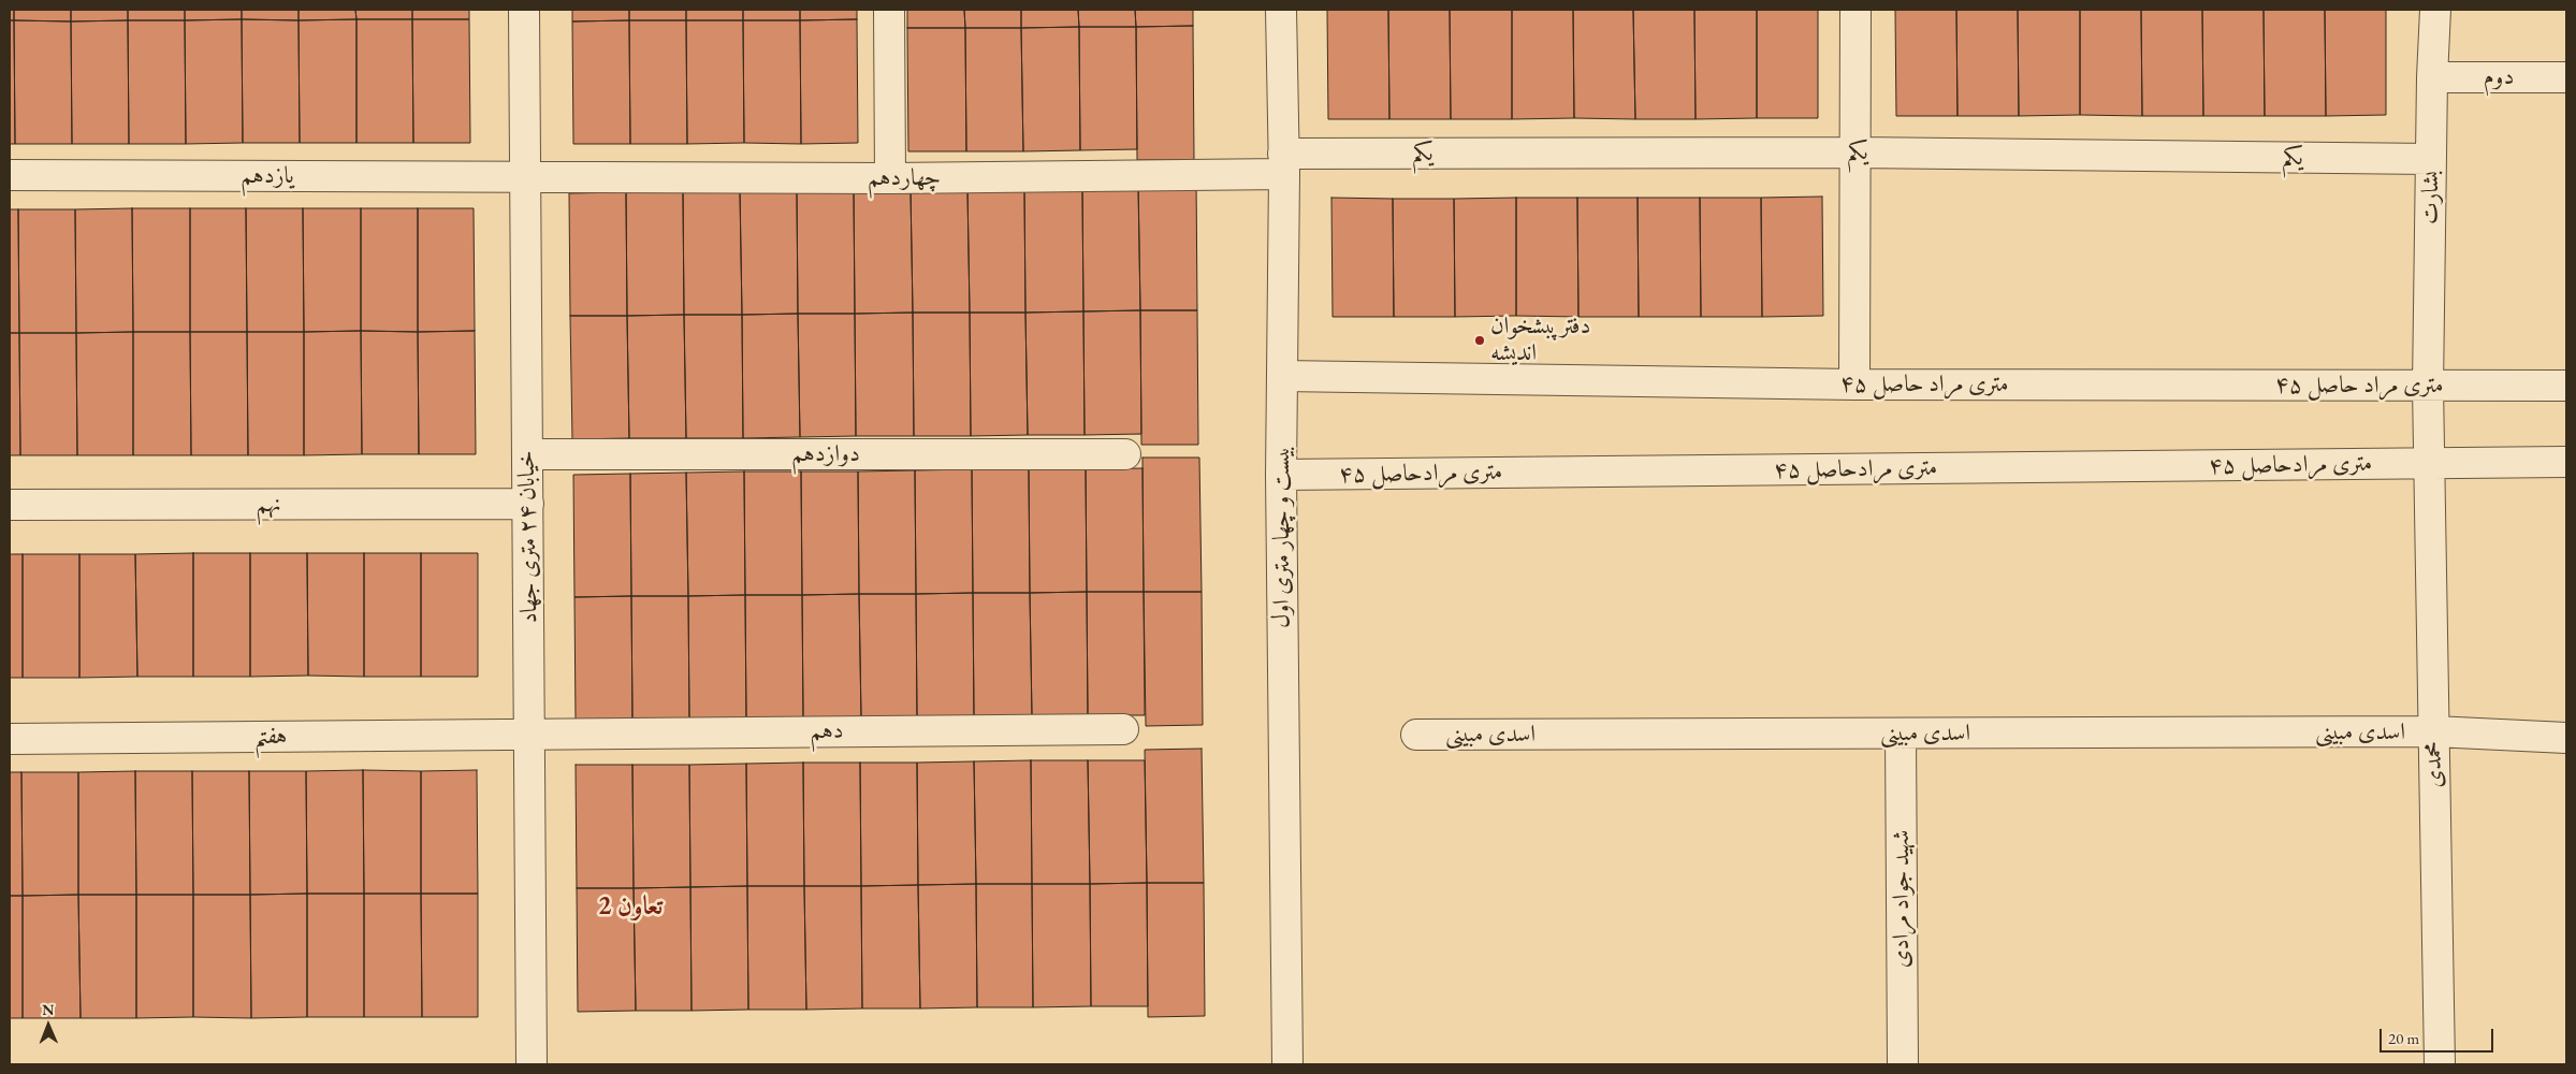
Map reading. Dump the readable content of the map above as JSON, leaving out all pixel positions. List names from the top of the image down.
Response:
{
  "streets": {
    "street": [
      "دوم",
      "یکم",
      "یازدهم",
      "چهاردهم",
      "بشارت",
      "۴۵ متری مراد حاصل",
      "دوازدهم",
      "۴۵ متری مرادحاصل",
      "نهم",
      "خیابان ۲۴ متری جهاد",
      "بیست و چهار متری اول",
      "دهم",
      "اسدی مبینی",
      "هفتم",
      "محمدی",
      "شهید جواد مرادی"
    ]
  },
  "crossings": [
    ["دوم", "بشارت"],
    ["یکم", "چهاردهم"],
    ["یکم", "بشارت"],
    ["یکم", "بیست و چهار متری اول"],
    ["یازدهم", "چهاردهم"],
    ["یازدهم", "خیابان ۲۴ متری جهاد"],
    ["چهاردهم", "خیابان ۲۴ متری جهاد"],
    ["چهاردهم", "بیست و چهار متری اول"],
    ["بشارت", "۴۵ متری مراد حاصل"],
    ["بشارت", "۴۵ متری مرادحاصل"],
    ["بشارت", "محمدی"],
    ["۴۵ متری مراد حاصل", "بیست و چهار متری اول"],
    ["دوازدهم", "خیابان ۲۴ متری جهاد"],
    ["۴۵ متری مرادحاصل", "بیست و چهار متری اول"],
    ["۴۵ متری مرادحاصل", "محمدی"],
    ["نهم", "خیابان ۲۴ متری جهاد"],
    ["خیابان ۲۴ متری جهاد", "دهم"],
    ["خیابان ۲۴ متری جهاد", "هفتم"],
    ["دهم", "هفتم"],
    ["اسدی مبینی", "محمدی"],
    ["اسدی مبینی", "شهید جواد مرادی"]
  ],
  "districts": ["تعاون 2"],
  "places": ["دفترپبشخوان اندیشه"],
  "scale_bar": "20 m",
  "north": "top"
}
